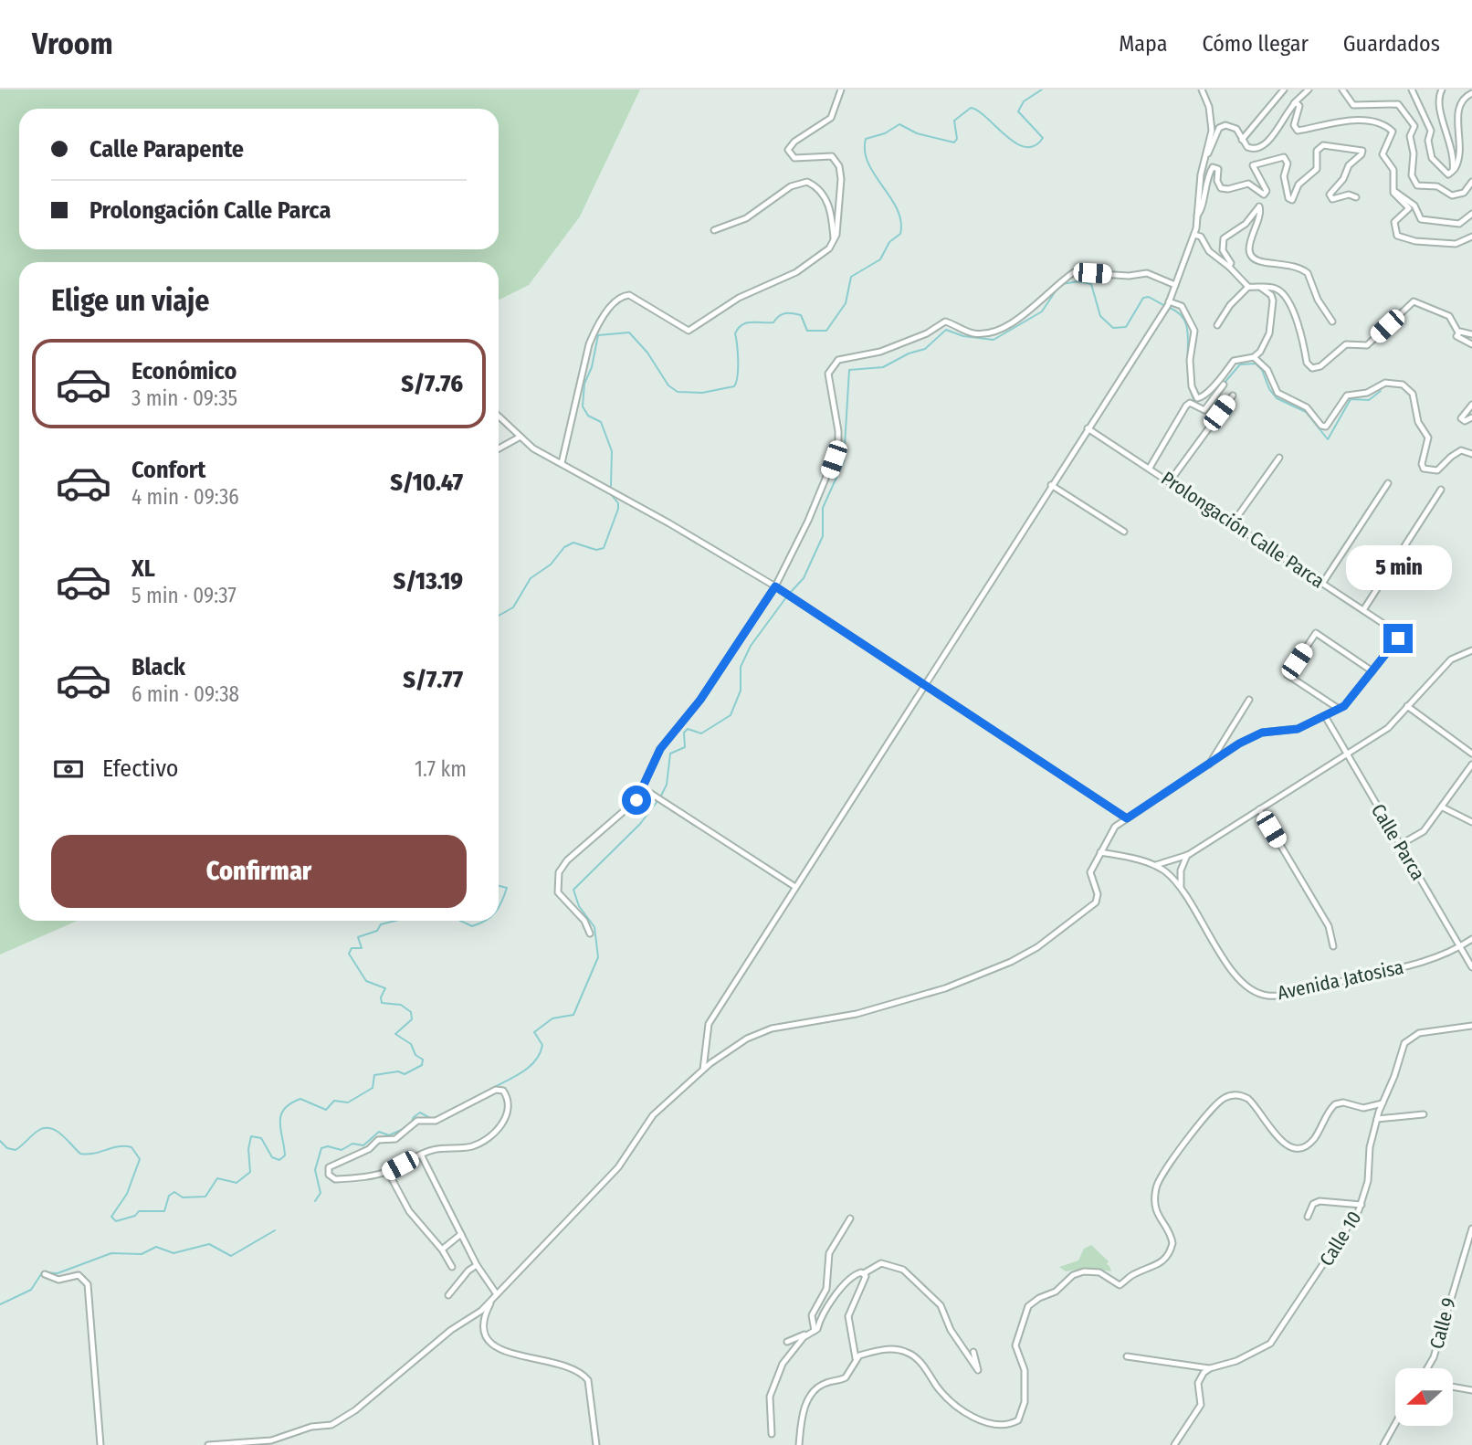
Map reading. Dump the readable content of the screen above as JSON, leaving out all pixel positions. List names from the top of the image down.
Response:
{
  "streets": {
    "street": [
      "Prolongación Calle Parca",
      "Calle Parca",
      "Avenida Jatosisa",
      "Calle 10",
      "Calle 9"
    ]
  },
  "crossings": [
    ["Prolongación Calle Parca", "Calle Parca"],
    ["Prolongación Calle Parca", "Avenida Jatosisa"],
    ["Calle Parca", "Avenida Jatosisa"]
  ],
  "north": "left",
  "page": {
    "header": "Vroom",
    "nav": ["Mapa", "Cómo llegar", "Guardados"],
    "banner": ["Calle Parapente", "Prolongación Calle Parca"],
    "heading": "Elige un viaje",
    "list": [
      {
        "name": "Económico",
        "note": "3 min · 09:35",
        "value": "S/7.76"
      },
      {
        "name": "Confort",
        "note": "4 min · 09:36",
        "value": "S/10.47"
      },
      {
        "name": "XL",
        "note": "5 min · 09:37",
        "value": "S/13.19"
      },
      {
        "name": "Black",
        "note": "6 min · 09:38",
        "value": "S/7.77"
      }
    ],
    "bubble": "5 min",
    "pay": ["Efectivo", "1.7 km"],
    "buttons": "Confirmar"
  }
}
